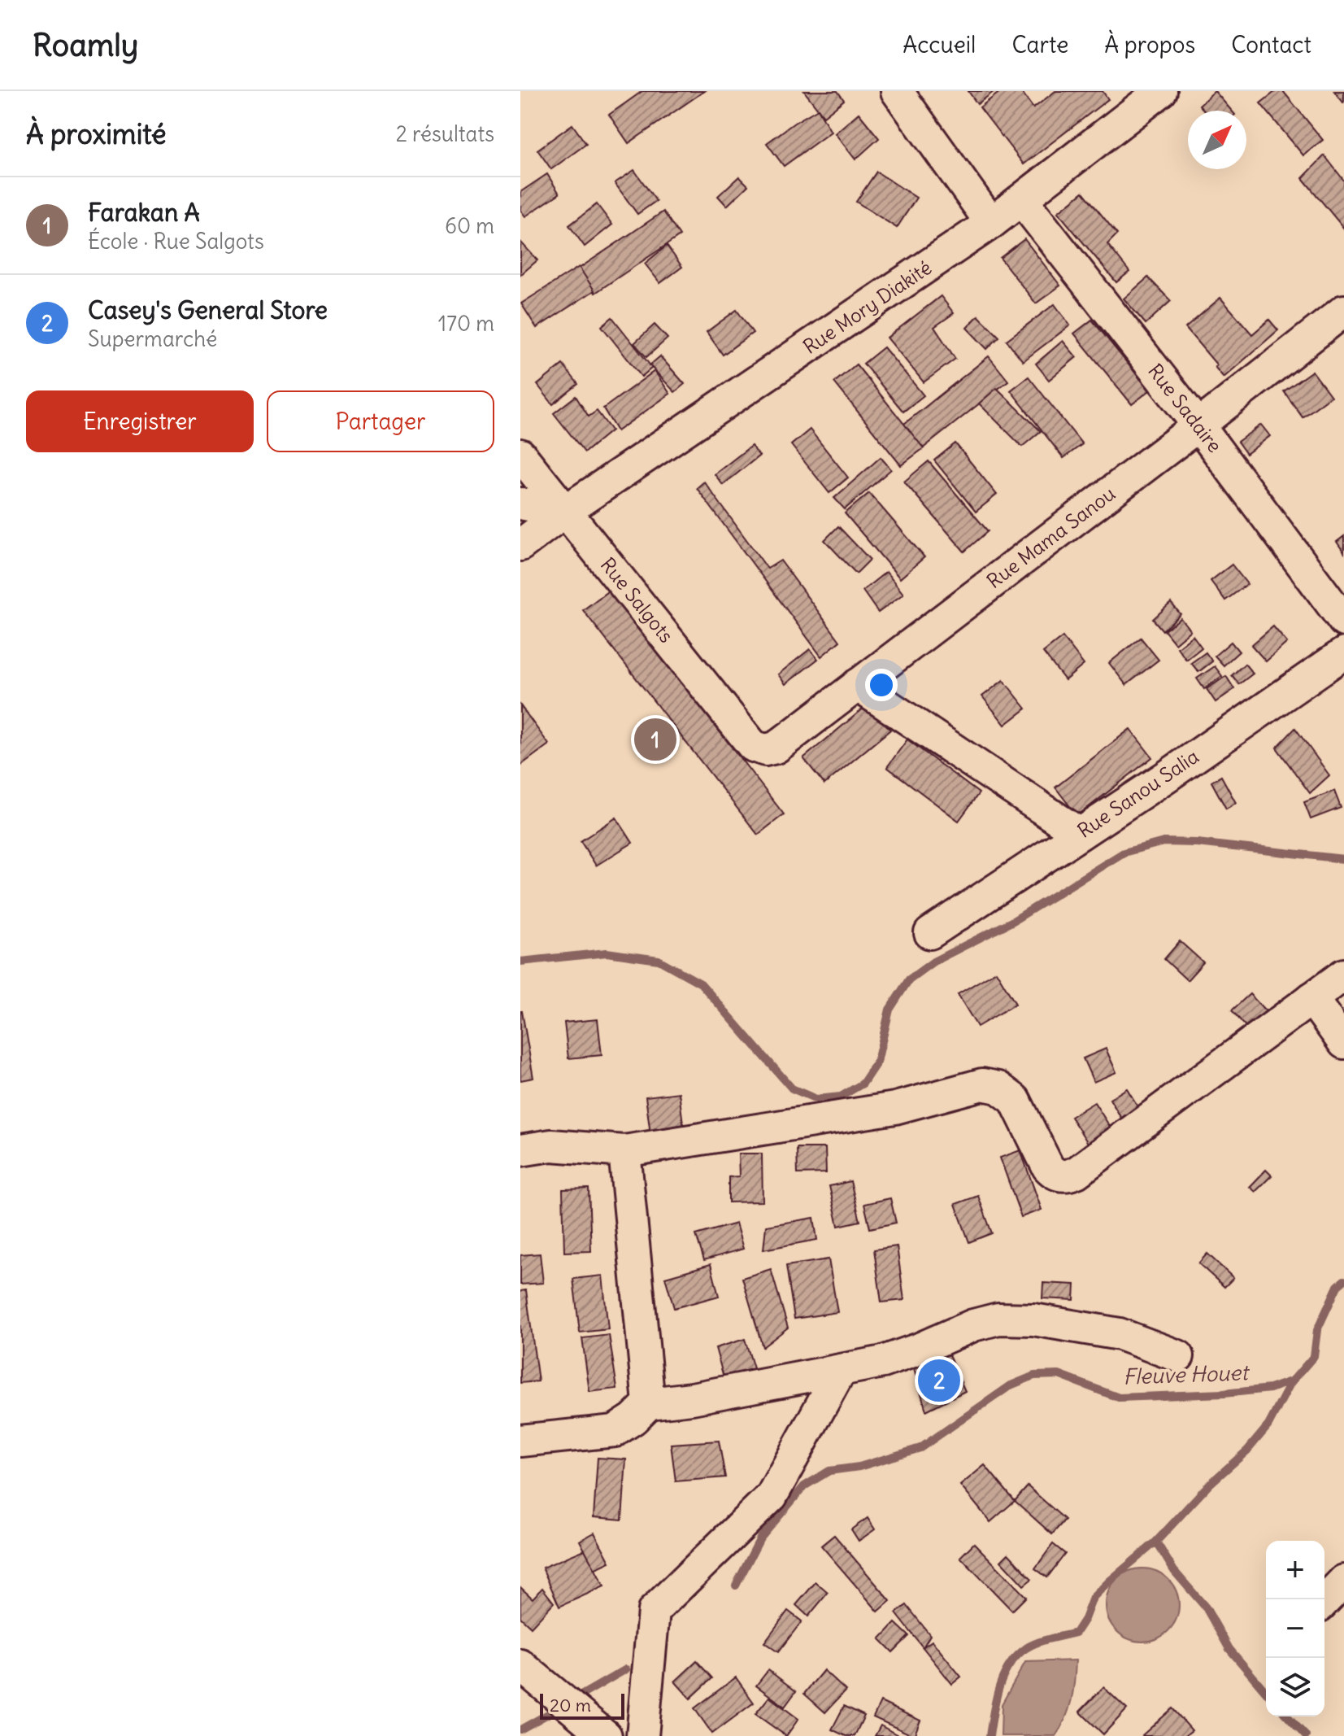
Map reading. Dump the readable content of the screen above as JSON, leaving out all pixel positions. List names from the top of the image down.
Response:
{
  "streets": {
    "street": [
      "Rue Mory Diakité",
      "Rue Sadaire",
      "Rue Mama Sanou",
      "Rue Salgots",
      "Rue Sanou Salia"
    ]
  },
  "crossings": [
    ["Rue Mory Diakité", "Rue Sadaire"],
    ["Rue Mory Diakité", "Rue Salgots"],
    ["Rue Sadaire", "Rue Mama Sanou"],
    ["Rue Mama Sanou", "Rue Salgots"]
  ],
  "water": ["Fleuve Houet"],
  "scale_bar": "20 m",
  "north": "top right",
  "page": {
    "header": "Roamly",
    "nav": [
      "Accueil",
      "Carte",
      "À propos",
      "Contact"
    ],
    "heading": ["À proximité", "2 résultats"],
    "list": [
      {
        "mark": "1",
        "name": "Farakan A",
        "note": "École · Rue Salgots",
        "value": "60 m"
      },
      {
        "mark": "2",
        "name": "Casey's General Store",
        "note": "Supermarché",
        "value": "170 m"
      }
    ],
    "buttons": ["Enregistrer", "Partager"],
    "pins": ["1", "2"],
    "map_buttons": ["+", "−"],
    "scale": "20 m"
  }
}
